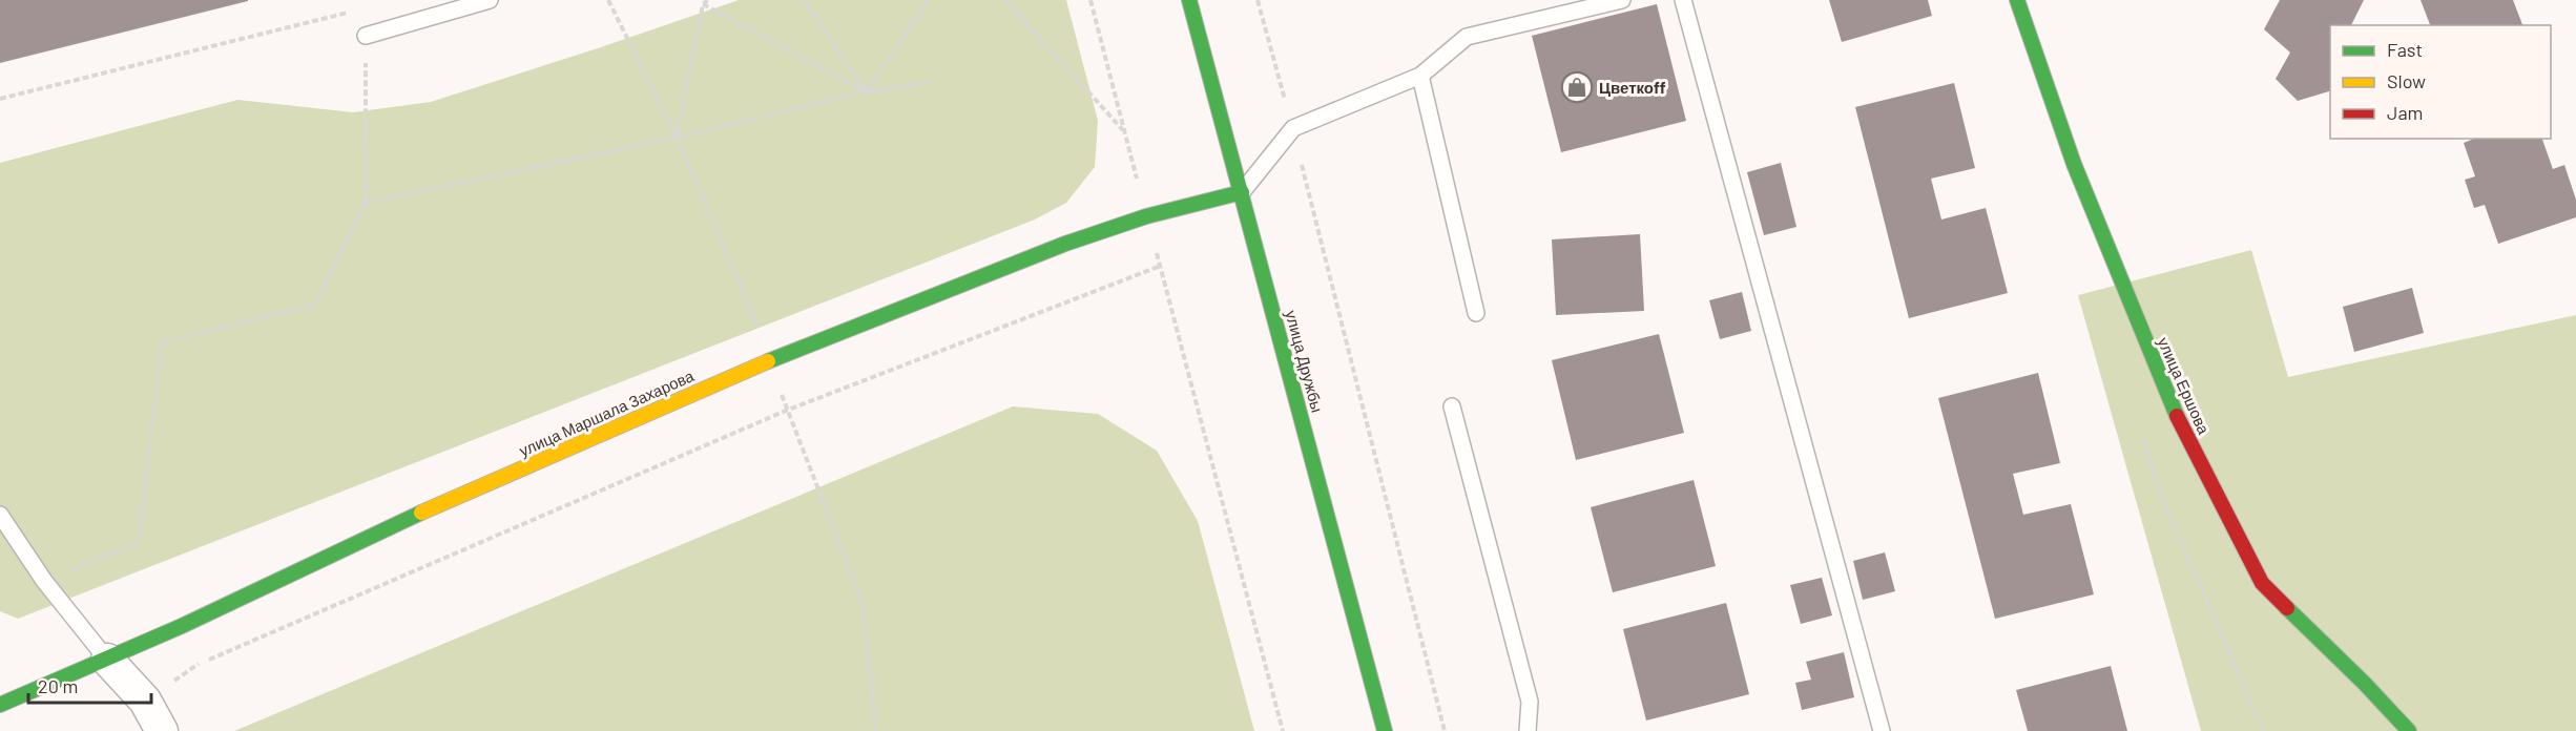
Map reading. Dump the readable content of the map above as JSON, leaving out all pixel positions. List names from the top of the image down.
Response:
{
  "streets": {
    "street": ["улица Дружбы", "улица Ершова", "улица Маршала Захарова"]
  },
  "crossings": [
    ["улица Дружбы", "улица Маршала Захарова"]
  ],
  "places": {
    "shop": ["Цветкоff"]
  },
  "legend": ["Fast", "Slow", "Jam"],
  "scale_bar": "20 m"
}
